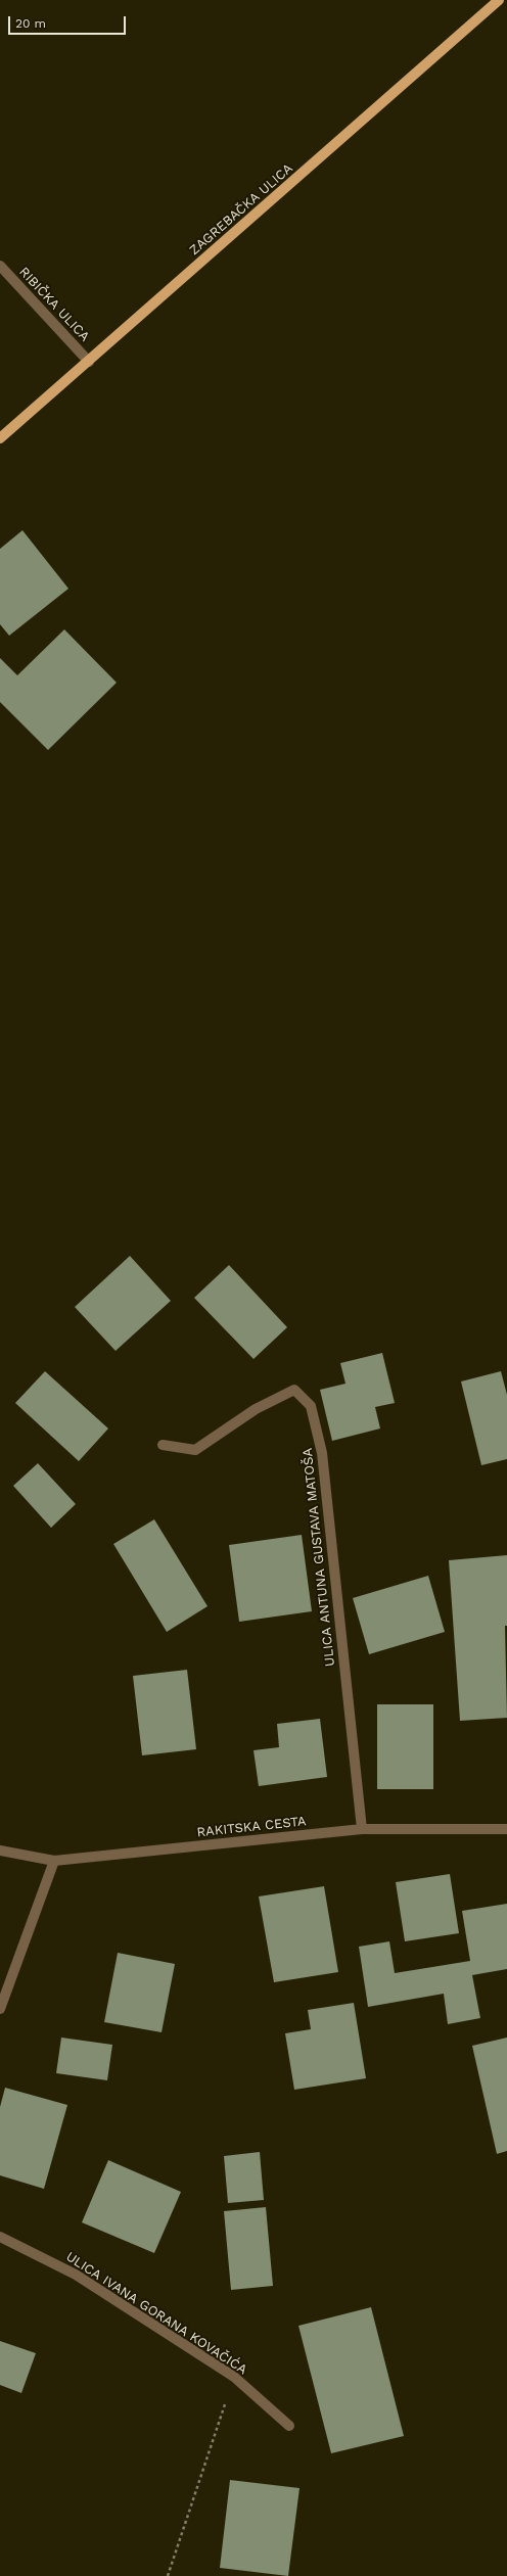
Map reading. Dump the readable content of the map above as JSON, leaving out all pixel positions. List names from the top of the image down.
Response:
{
  "streets": {
    "main road": ["ZAGREBAČKA ULICA"],
    "street": [
      "RIBIČKA ULICA",
      "ULICA ANTUNA GUSTAVA MATOŠA",
      "RAKITSKA CESTA",
      "ULICA IVANA GORANA KOVAČIĆA"
    ]
  },
  "crossings": [
    ["ZAGREBAČKA ULICA", "RIBIČKA ULICA"],
    ["ULICA ANTUNA GUSTAVA MATOŠA", "RAKITSKA CESTA"]
  ],
  "scale_bar": "20 m"
}
